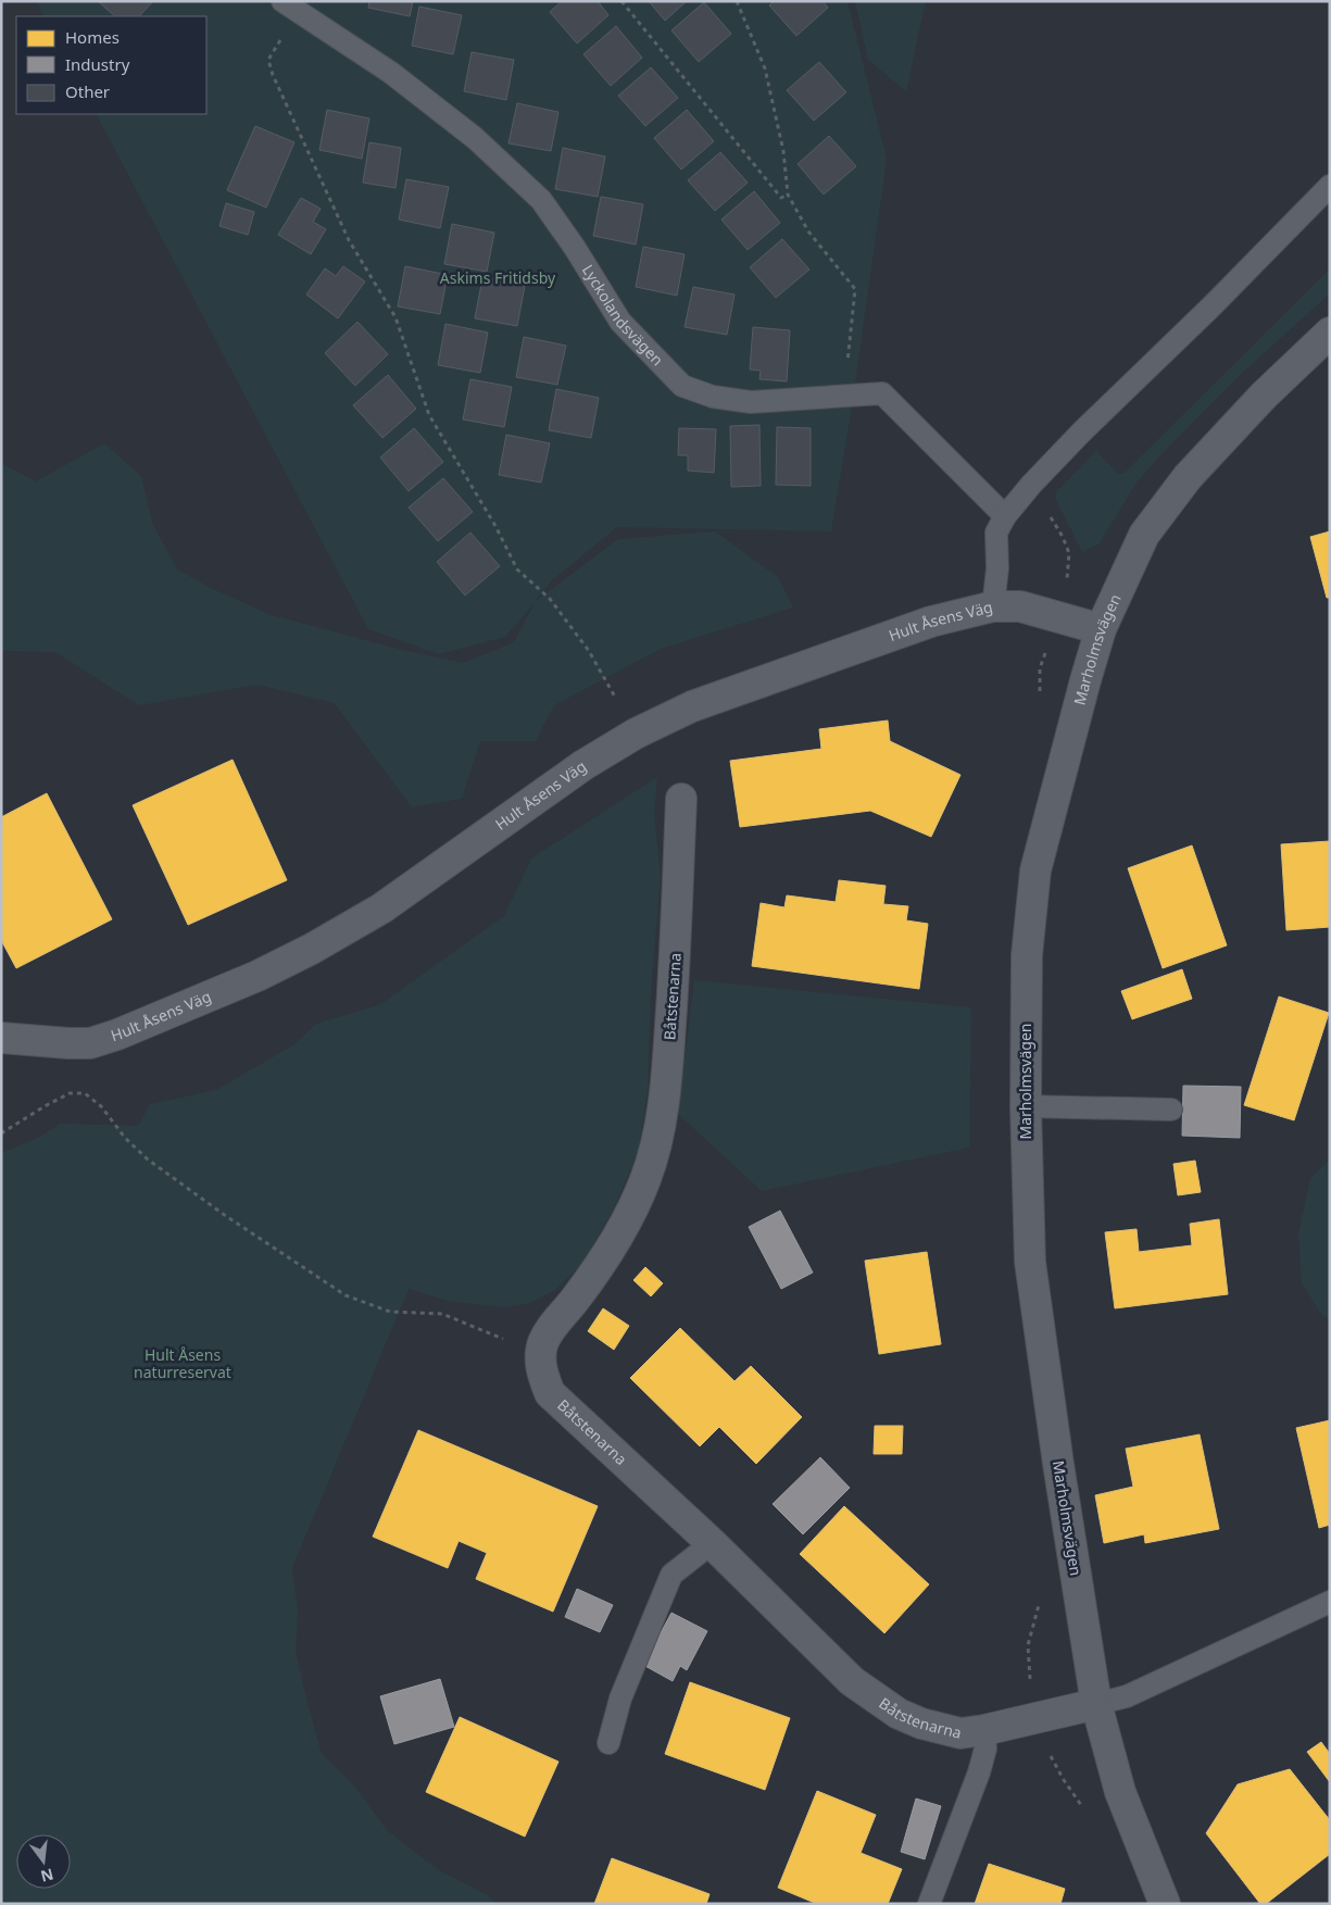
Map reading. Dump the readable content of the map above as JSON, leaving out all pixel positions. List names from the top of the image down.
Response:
{
  "streets": {
    "street": ["Hult Åsens Väg", "Marholmsvägen", "Båtstenarna"],
    "lane": ["Lyckolandsvägen"]
  },
  "crossings": [
    ["Hult Åsens Väg", "Marholmsvägen"],
    ["Marholmsvägen", "Båtstenarna"]
  ],
  "parks": ["Askims Fritidsby", "Hult Åsens naturreservat"],
  "legend": ["Homes", "Industry", "Other"],
  "north": "bottom"
}
